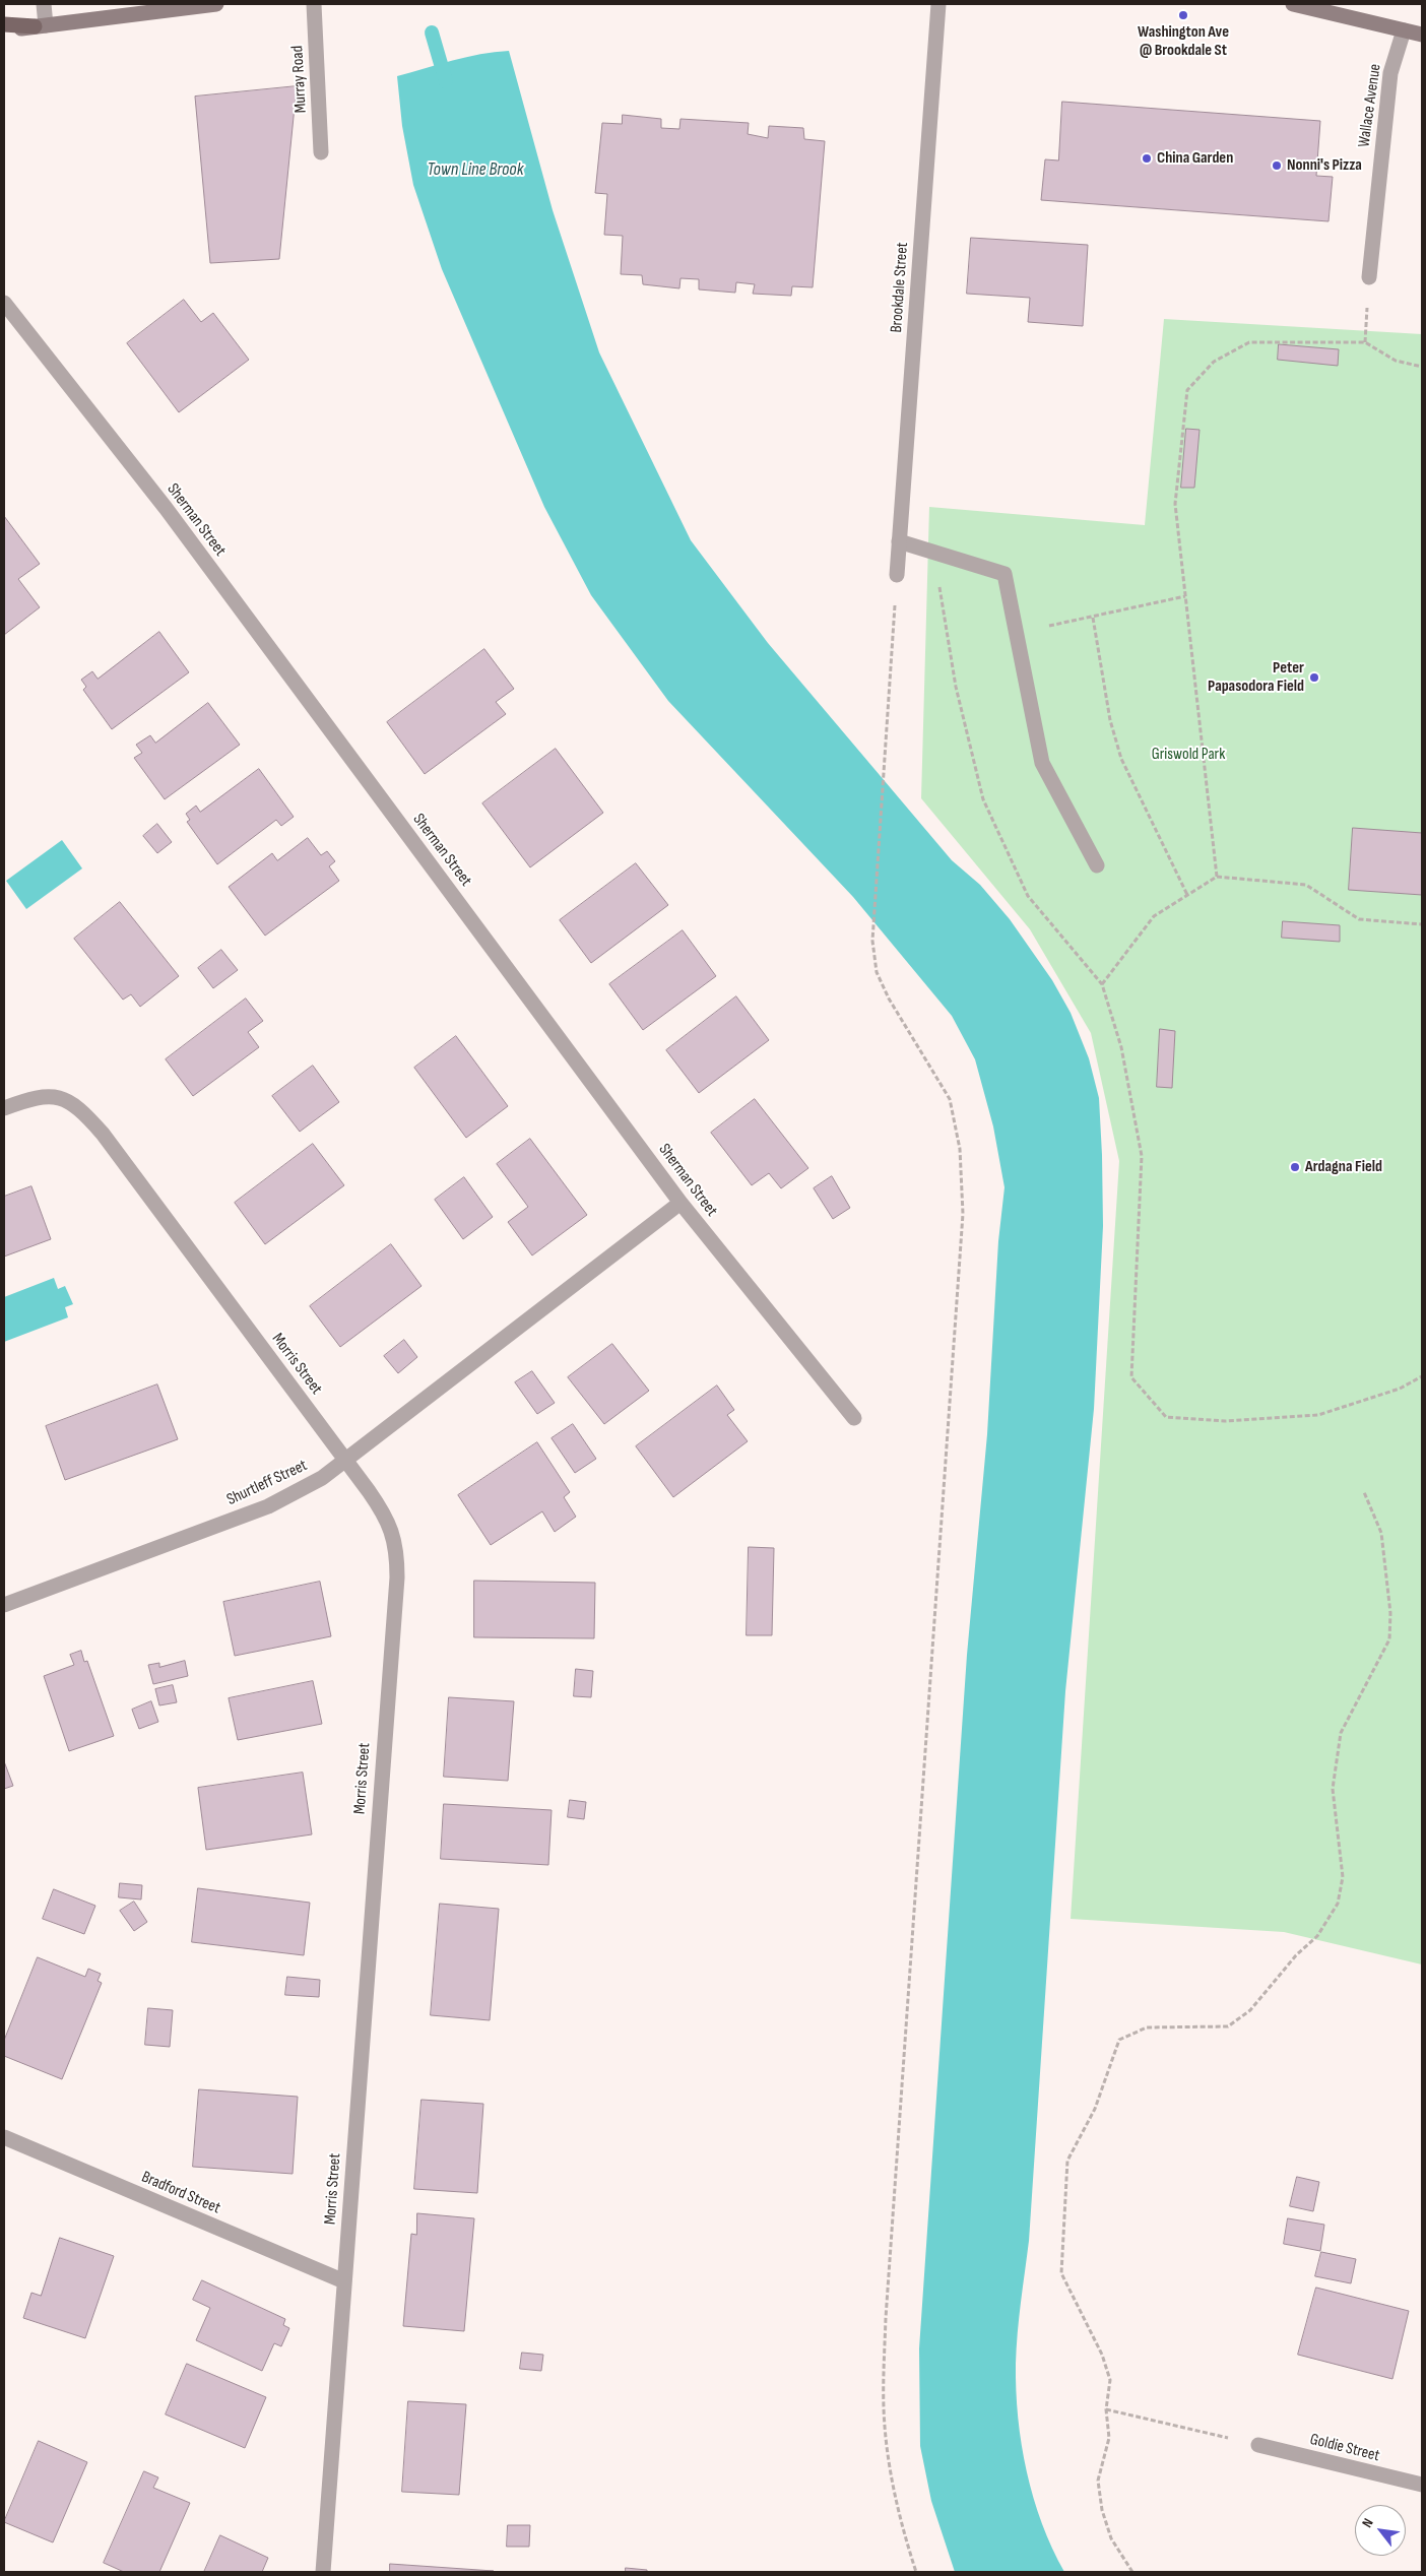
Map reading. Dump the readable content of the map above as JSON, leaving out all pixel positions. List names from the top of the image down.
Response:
{
  "streets": {
    "street": [
      "Murray Road",
      "Wallace Avenue",
      "Brookdale Street",
      "Sherman Street",
      "Morris Street",
      "Shurtleff Street",
      "Bradford Street",
      "Goldie Street"
    ]
  },
  "crossings": [
    ["Sherman Street", "Shurtleff Street"],
    ["Morris Street", "Shurtleff Street"],
    ["Morris Street", "Bradford Street"]
  ],
  "water": ["Town Line Brook"],
  "parks": ["Griswold Park"],
  "places": [
    "Washington Ave @ Brookdale St",
    "China Garden",
    "Nonni's Pizza",
    "Peter Papasodora Field",
    "Ardagna Field"
  ],
  "north": "top left"
}
